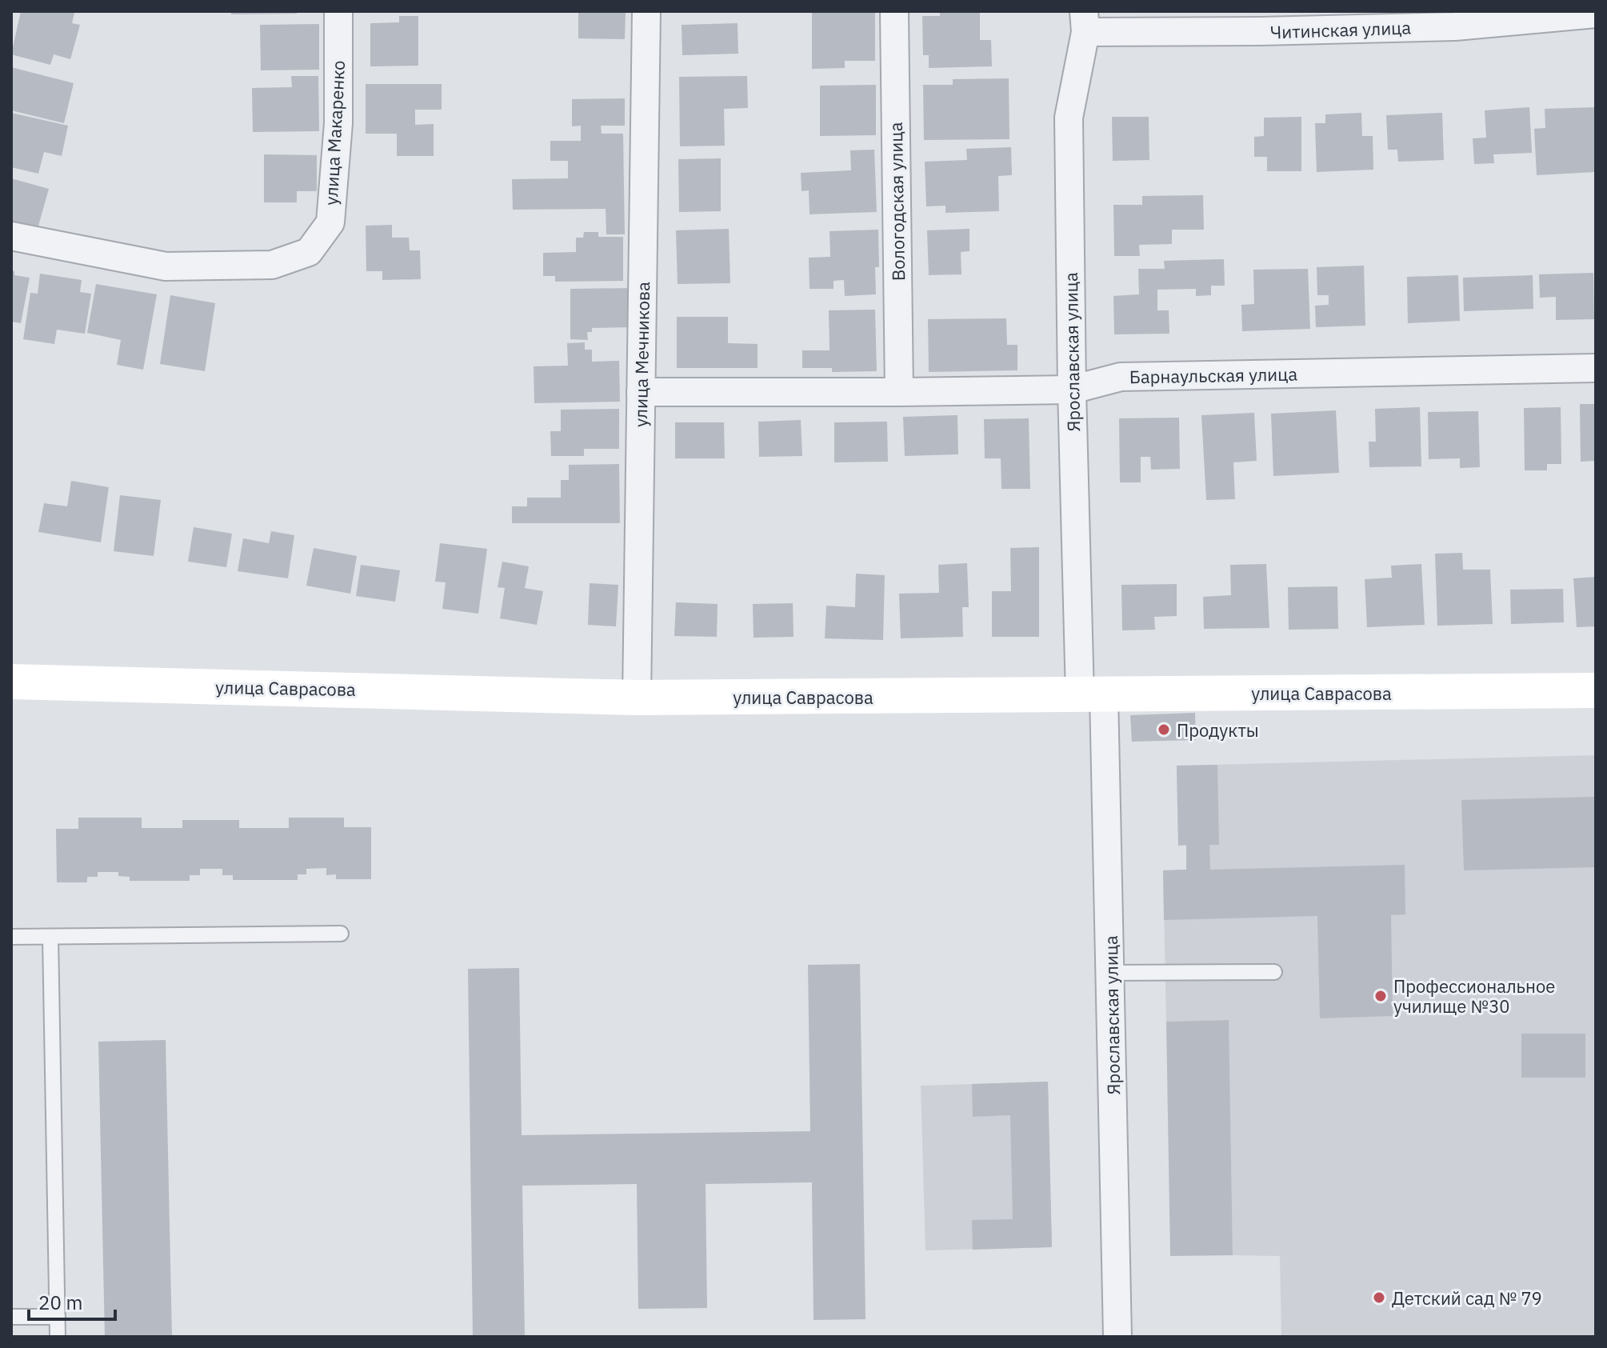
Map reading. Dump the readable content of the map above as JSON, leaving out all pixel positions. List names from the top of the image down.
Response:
{
  "streets": {
    "street": [
      "Читинская улица",
      "улица Макаренко",
      "Вологодская улица",
      "Ярославская улица",
      "улица Мечникова",
      "Барнаульская улица",
      "улица Саврасова"
    ]
  },
  "crossings": [
    ["Читинская улица", "Ярославская улица"],
    ["Вологодская улица", "Барнаульская улица"],
    ["Ярославская улица", "Барнаульская улица"],
    ["Ярославская улица", "улица Саврасова"],
    ["улица Мечникова", "Барнаульская улица"],
    ["улица Мечникова", "улица Саврасова"]
  ],
  "places": ["Продукты", "Профессиональное училище №30", "Детский сад № 79"],
  "scale_bar": "20 m"
}
